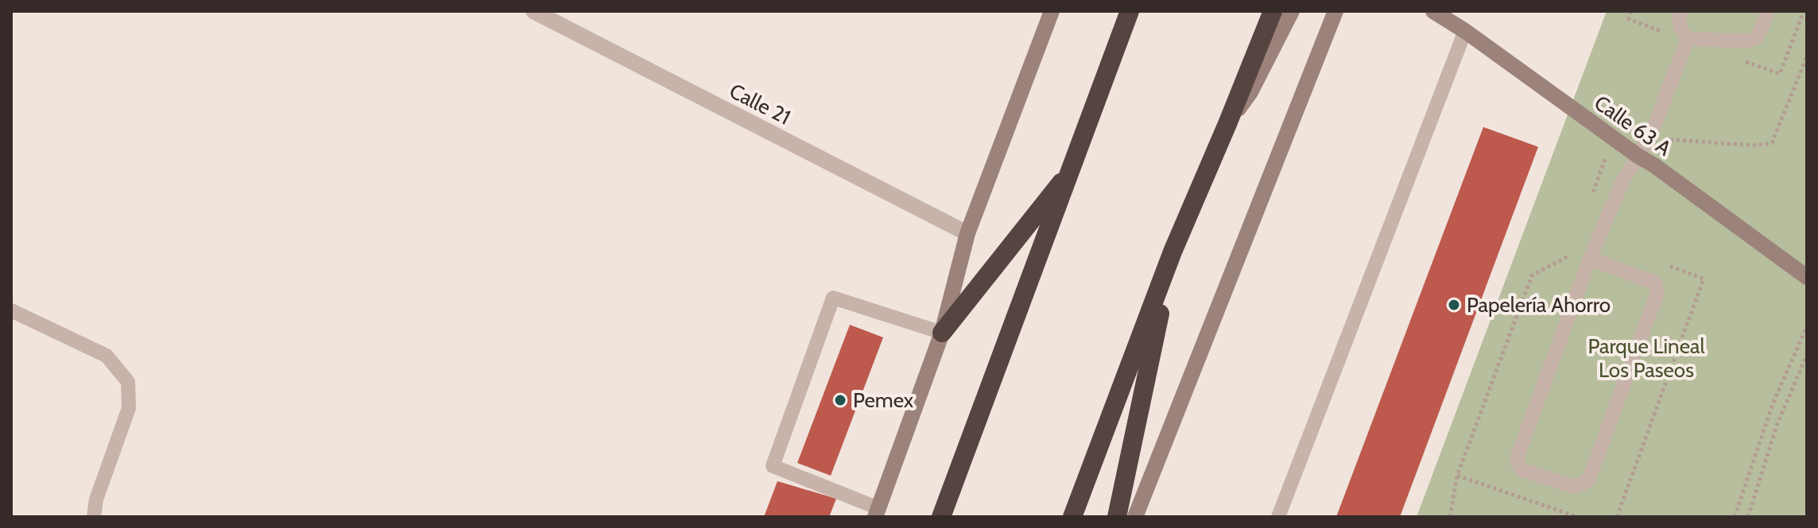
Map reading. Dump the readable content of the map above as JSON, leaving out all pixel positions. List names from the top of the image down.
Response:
{
  "streets": {
    "main road": ["Calle 63 A"],
    "street": ["Calle 21"]
  },
  "parks": ["Parque Lineal Los Paseos"],
  "places": ["Papelería Ahorro", "Pemex"]
}
